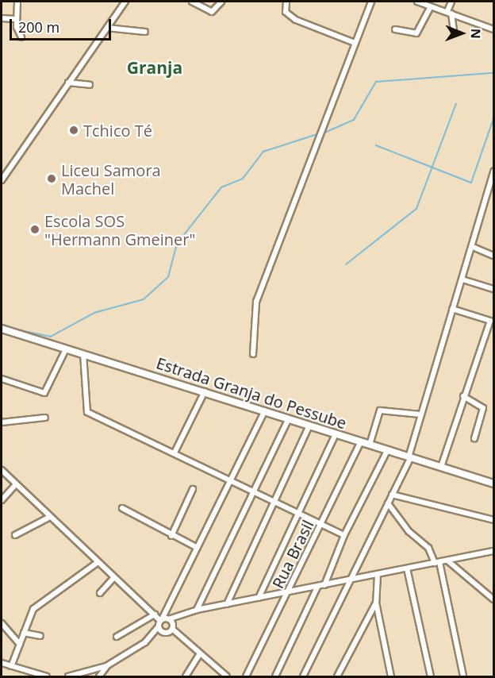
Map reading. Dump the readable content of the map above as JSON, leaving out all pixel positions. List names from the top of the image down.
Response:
{
  "streets": {
    "main road": ["Estrada Granja do Pessube"],
    "street": ["Rua Brasil"]
  },
  "crossings": [
    ["Estrada Granja do Pessube", "Rua Brasil"]
  ],
  "districts": ["Granja"],
  "places": ["Tchico Té", "Liceu Samora Machel", "Escola SOS \"Hermann Gmeiner\""],
  "scale_bar": "200 m",
  "north": "right"
}
